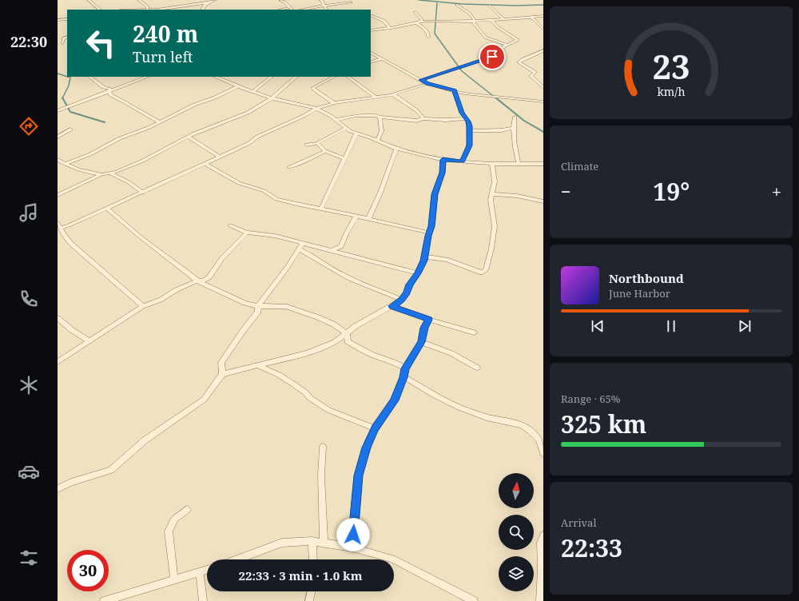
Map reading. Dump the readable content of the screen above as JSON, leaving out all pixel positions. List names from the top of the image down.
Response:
{
  "north": "top",
  "page": {
    "tabs": "22:30",
    "turn": ["240 m", "Turn left"],
    "tile": [
      "Climate",
      ["Range · 65%", "325 km"],
      ["Arrival", "22:33"]
    ],
    "heat": ["−", "19°", "+"],
    "song": ["Northbound", "June Harbor"],
    "limit": "30",
    "trip": "22:33 · 3 min · 1.0 km",
    "gauge": ["23", "km/h"]
  }
}
